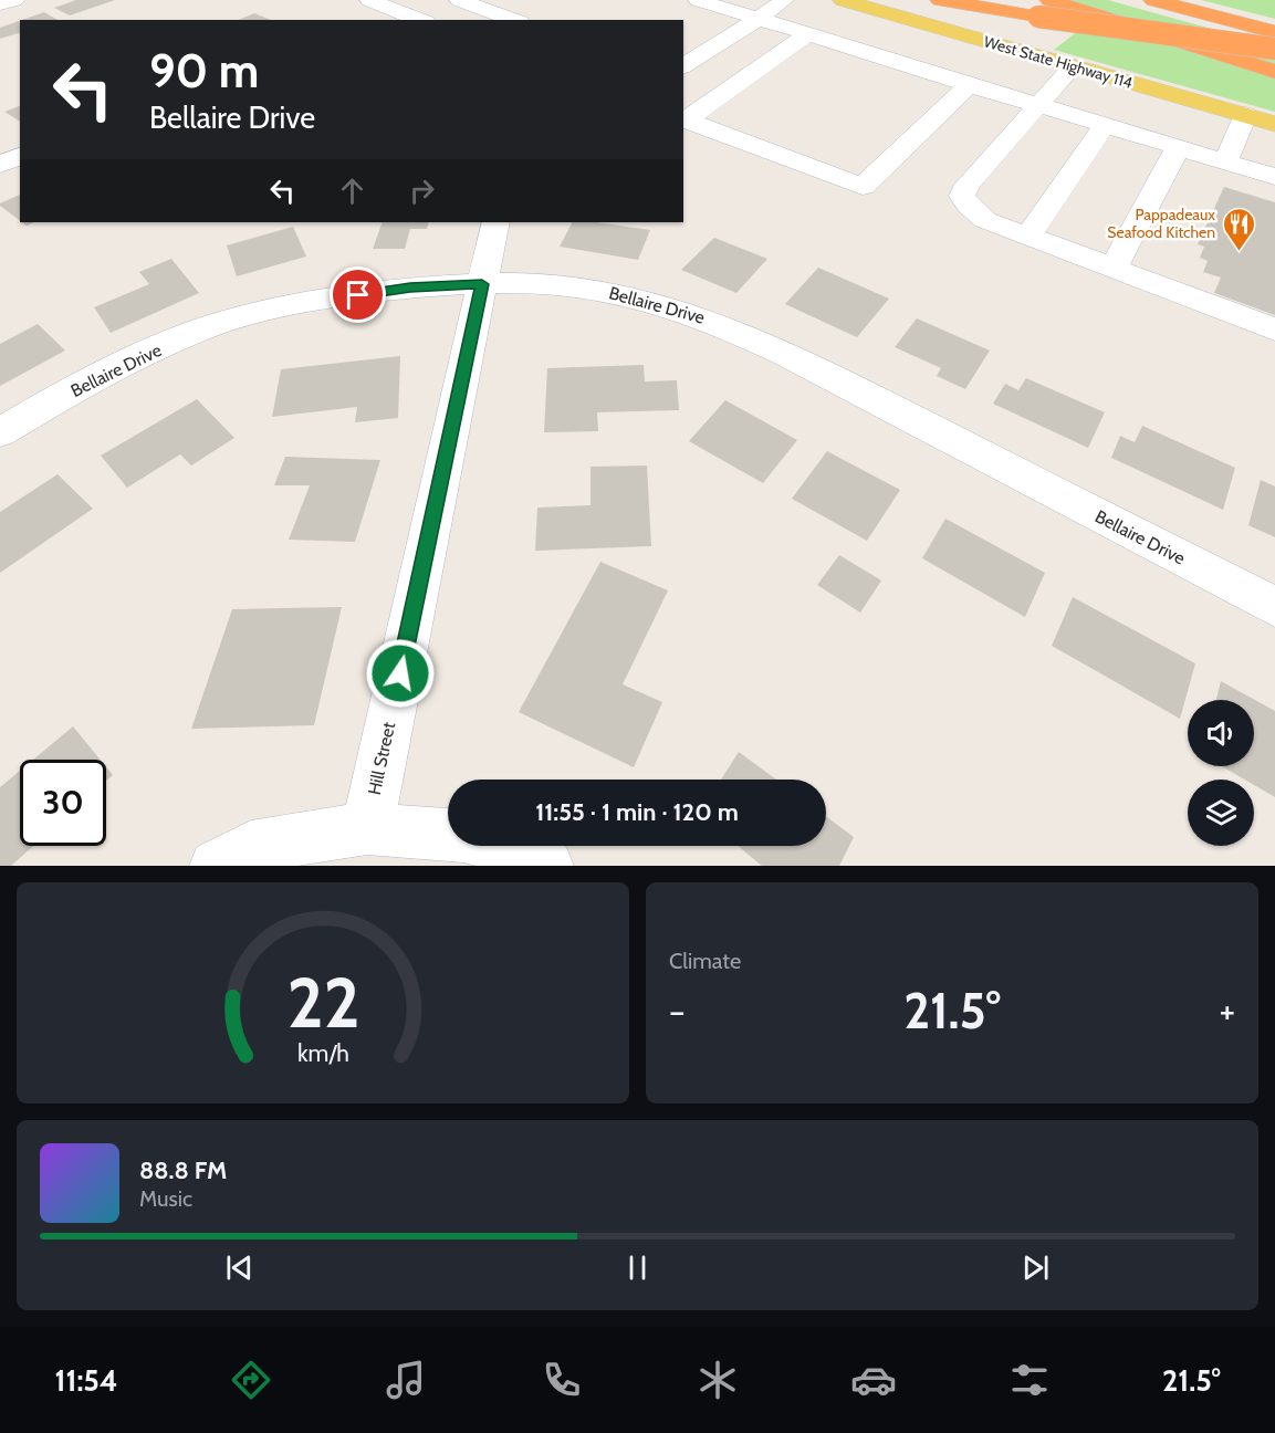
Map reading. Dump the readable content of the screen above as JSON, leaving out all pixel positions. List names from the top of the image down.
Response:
{
  "streets": {
    "main road": ["West State Highway 114"],
    "street": ["Bellaire Drive", "Hill Street"]
  },
  "crossings": [
    ["Bellaire Drive", "Hill Street"]
  ],
  "places": {
    "restaurant": ["Pappadeaux Seafood Kitchen"]
  },
  "page": {
    "turn": ["90 m", "Bellaire Drive"],
    "limit": "30",
    "trip": "11:55 · 1 min · 120 m",
    "tile": "Climate",
    "heat": ["−", "21.5°", "+"],
    "song": ["88.8 FM", "Music"],
    "tabs": ["11:54", "21.5°"],
    "gauge": ["22", "km/h"]
  }
}
